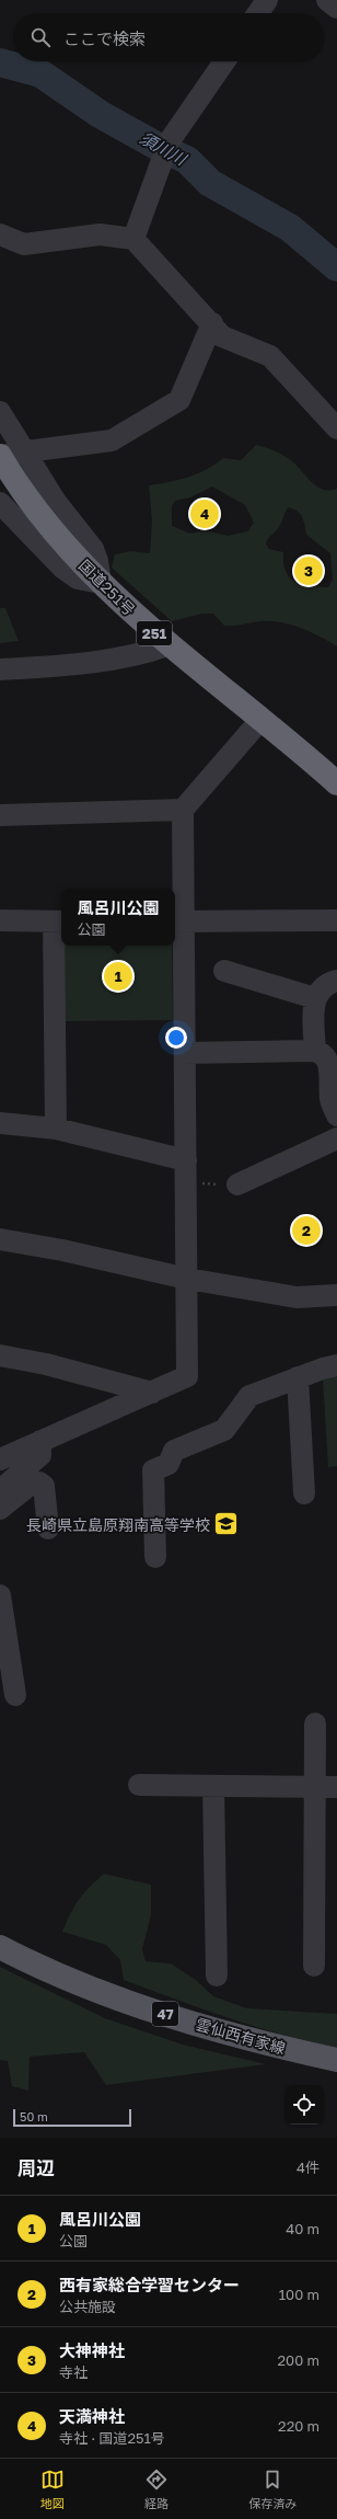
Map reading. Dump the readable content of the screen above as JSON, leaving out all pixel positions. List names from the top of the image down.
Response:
{
  "streets": {
    "highway": ["国道251号", "251"],
    "main road": ["47", "雲仙西有家線"]
  },
  "water": ["須川川"],
  "places": {
    "school or university": ["長崎県立島原翔南高等学校"]
  },
  "scale_bar": "50 m",
  "page": {
    "search": "ここで検索",
    "pins": [
      "4",
      "3",
      "1",
      "2"
    ],
    "popup": ["風呂川公園", "公園"],
    "scale": "50 m",
    "heading": ["周辺", "4件"],
    "list": [
      {
        "mark": "1",
        "name": "風呂川公園",
        "note": "公園",
        "value": "40 m"
      },
      {
        "mark": "2",
        "name": "西有家総合学習センター",
        "note": "公共施設",
        "value": "100 m"
      },
      {
        "mark": "3",
        "name": "大神神社",
        "note": "寺社",
        "value": "200 m"
      },
      {
        "mark": "4",
        "name": "天満神社",
        "note": "寺社 · 国道251号",
        "value": "220 m"
      }
    ],
    "nav": ["地図", "経路", "保存済み"]
  }
}
